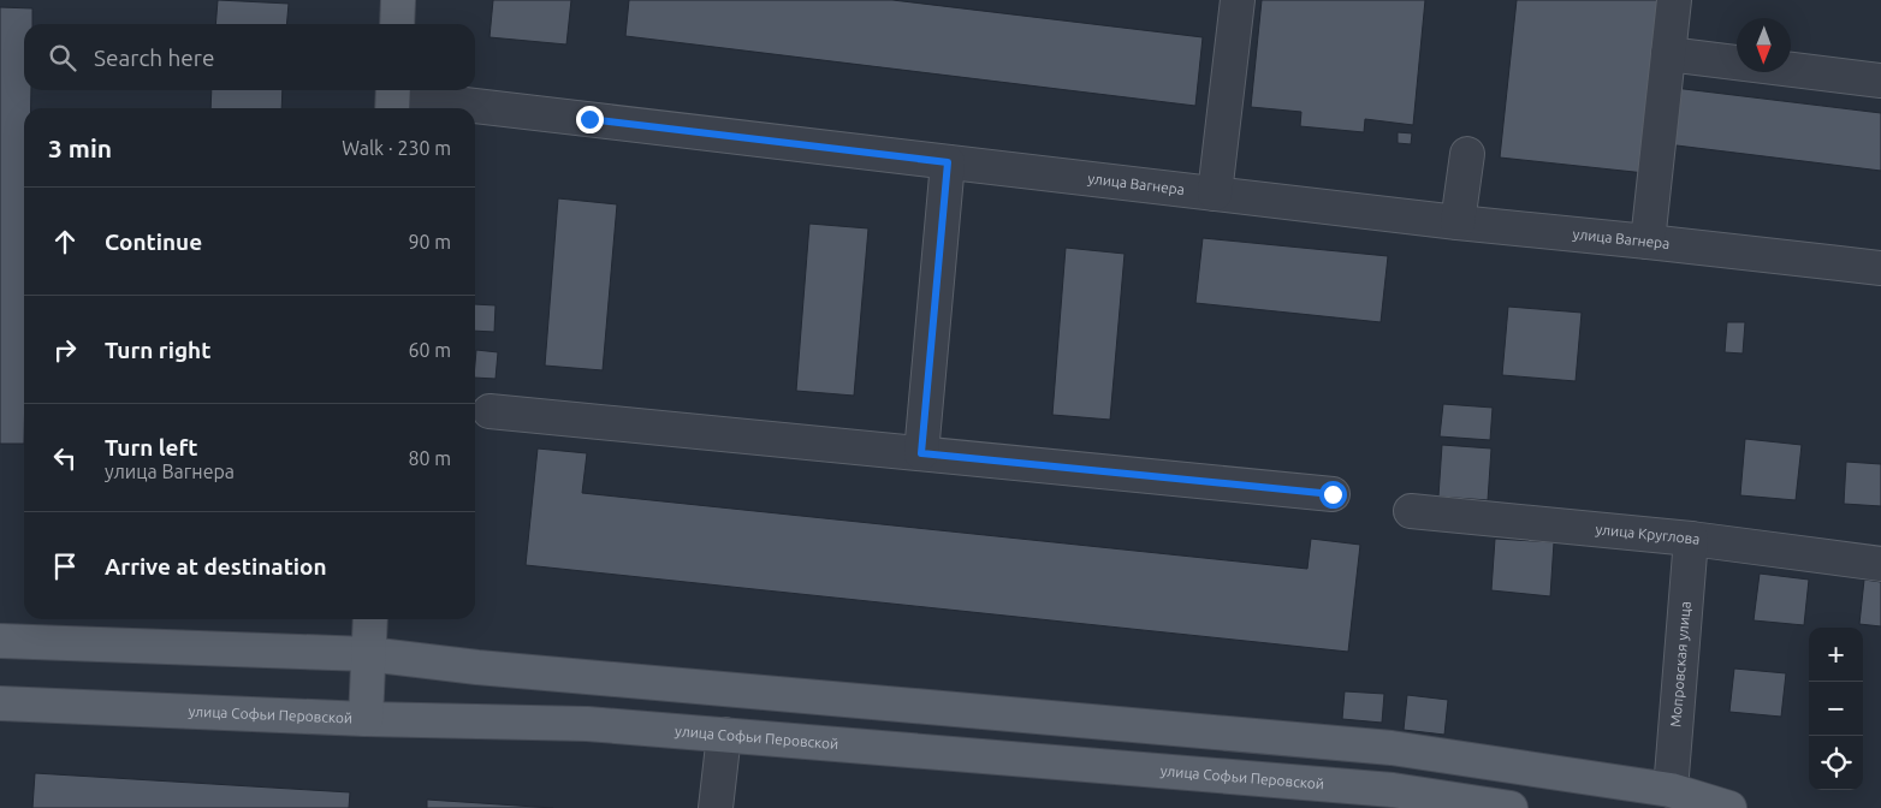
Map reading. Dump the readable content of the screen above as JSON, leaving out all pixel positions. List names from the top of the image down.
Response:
{
  "streets": {
    "main road": ["улица Софьи Перовской"],
    "street": ["улица Вагнера", "улица Круглова", "Мопровская улица"]
  },
  "crossings": [
    ["улица Круглова", "Мопровская улица"]
  ],
  "north": "bottom",
  "page": {
    "search": "Search here",
    "heading": ["3 min", "Walk · 230 m"],
    "list": [
      ["Continue", "90 m"],
      ["Turn right", "60 m"],
      ["Turn left", "улица Вагнера", "80 m"],
      "Arrive at destination"
    ],
    "map_buttons": ["+", "−"]
  }
}
